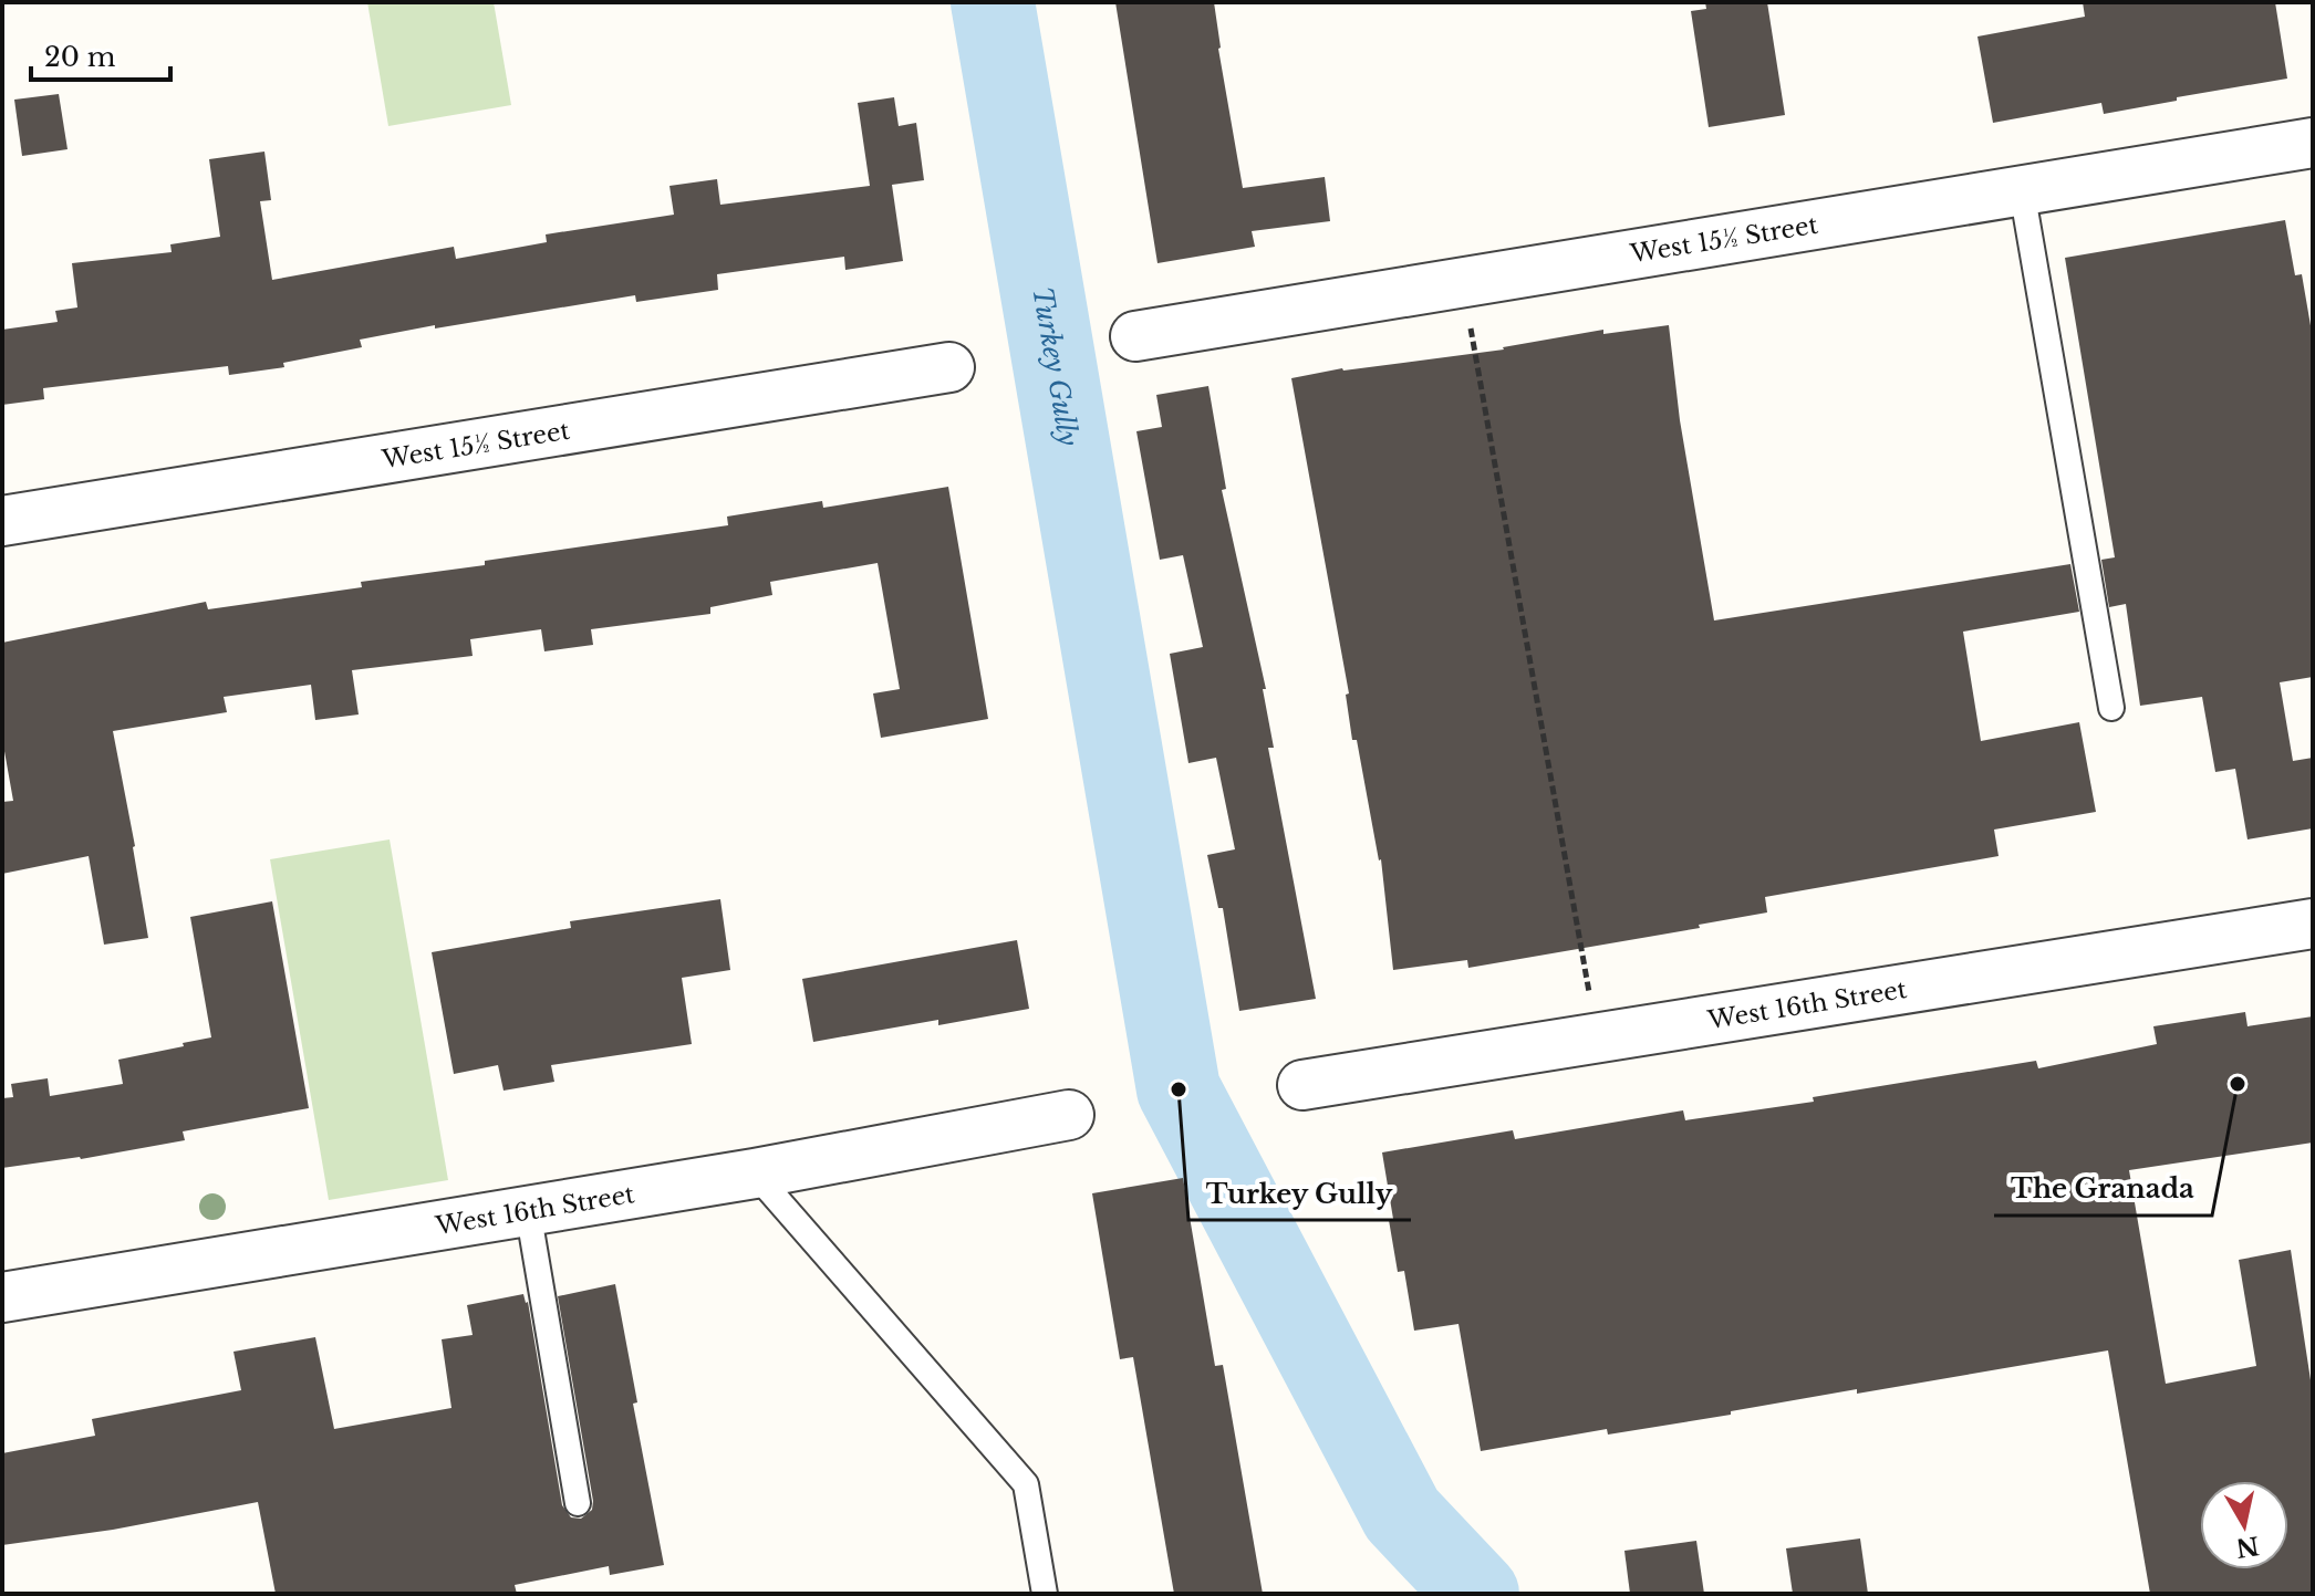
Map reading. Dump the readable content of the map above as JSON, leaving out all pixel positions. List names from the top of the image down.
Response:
{
  "streets": {
    "street": ["West 15½ Street", "West 16th Street"]
  },
  "water": ["Turkey Gully"],
  "places": ["The Granada", "Turkey Gully"],
  "scale_bar": "20 m",
  "north": "bottom"
}
